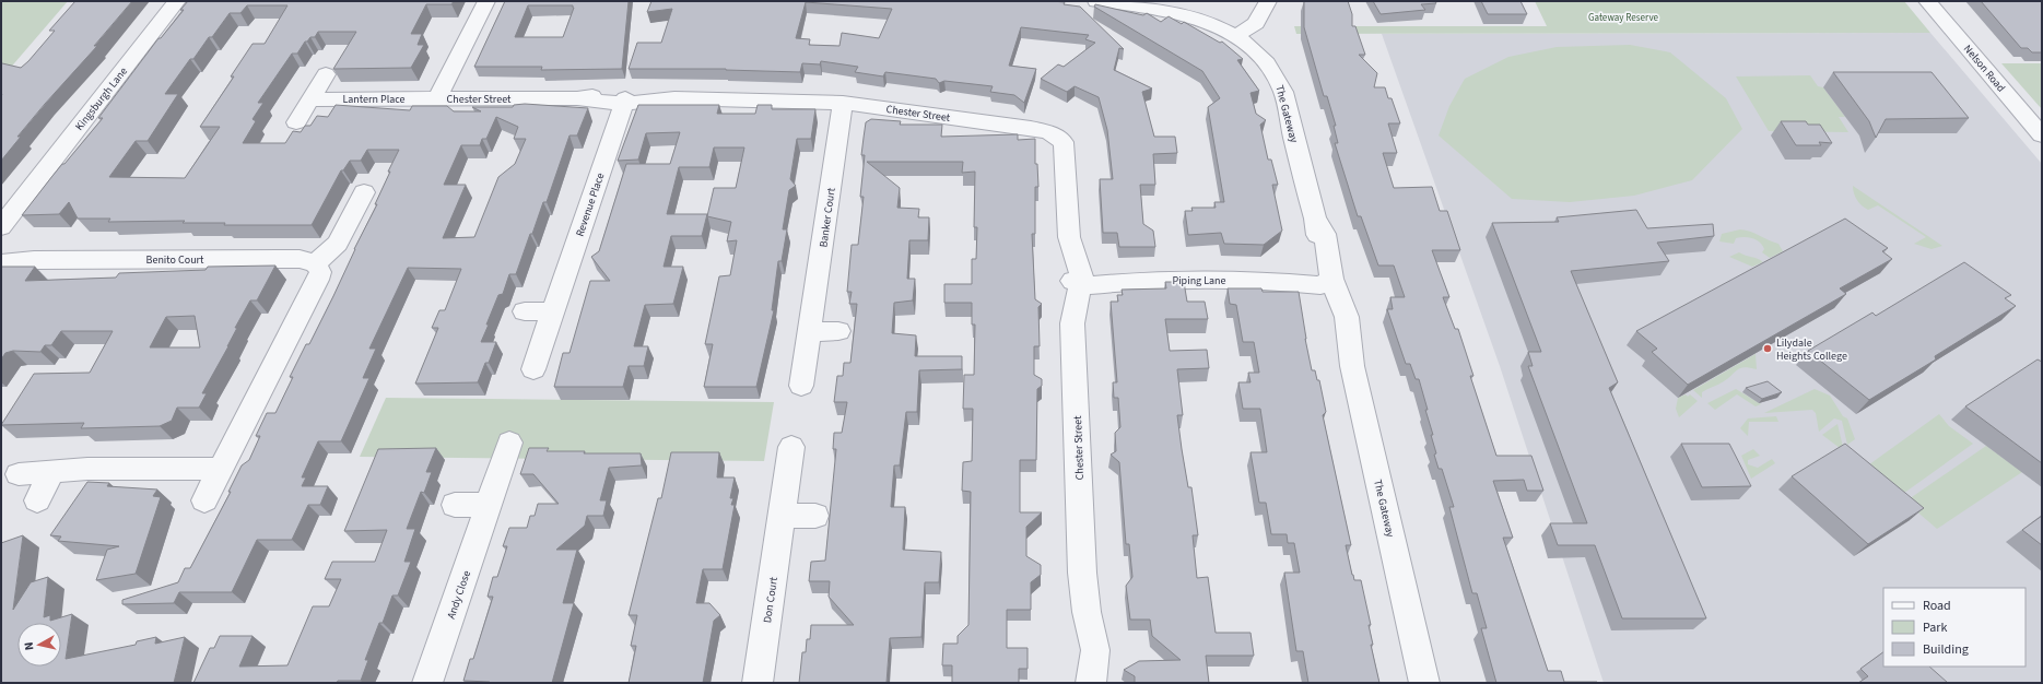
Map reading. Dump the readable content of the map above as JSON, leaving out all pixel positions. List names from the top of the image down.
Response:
{
  "streets": {
    "street": [
      "Nelson Road",
      "Kingsburgh Lane",
      "Lantern Place",
      "Chester Street",
      "The Gateway",
      "Revenue Place",
      "Banker Court",
      "Benito Court",
      "Piping Lane",
      "Andy Close",
      "Don Court"
    ]
  },
  "crossings": [
    ["Lantern Place", "Chester Street"],
    ["Chester Street", "Revenue Place"],
    ["Chester Street", "Banker Court"],
    ["Chester Street", "Piping Lane"],
    ["The Gateway", "Piping Lane"]
  ],
  "parks": ["Gateway Reserve"],
  "places": ["Lilydale Heights College"],
  "legend": ["Road", "Park", "Building"],
  "north": "left"
}
